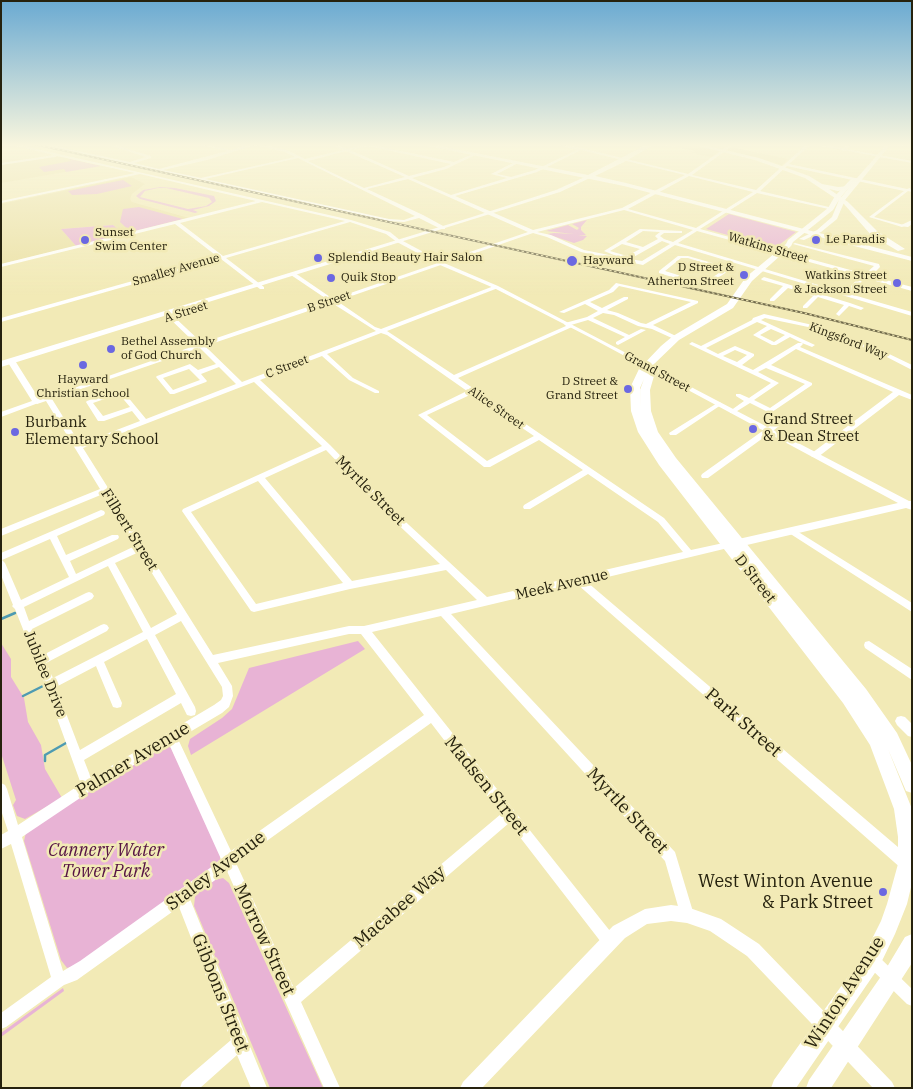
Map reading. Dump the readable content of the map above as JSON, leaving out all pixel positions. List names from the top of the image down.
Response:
{
  "streets": {
    "main road": ["A Street", "D Street", "Winton Avenue"],
    "street": [
      "Watkins Street",
      "Smalley Avenue",
      "B Street",
      "Kingsford Way",
      "C Street",
      "Grand Street",
      "Alice Street",
      "Myrtle Street",
      "Filbert Street",
      "Meek Avenue",
      "Jubilee Drive",
      "Park Street",
      "Palmer Avenue",
      "Madsen Street",
      "Staley Avenue",
      "Macabee Way",
      "Morrow Street",
      "Gibbons Street"
    ]
  },
  "crossings": [
    ["Watkins Street", "B Street"],
    ["Watkins Street", "D Street"],
    ["B Street", "Grand Street"],
    ["B Street", "Alice Street"],
    ["B Street", "Filbert Street"],
    ["A Street", "Grand Street"],
    ["A Street", "Alice Street"],
    ["C Street", "Grand Street"],
    ["C Street", "Alice Street"],
    ["C Street", "Myrtle Street"],
    ["C Street", "Filbert Street"],
    ["Grand Street", "D Street"],
    ["Grand Street", "Meek Avenue"],
    ["Alice Street", "Meek Avenue"],
    ["Myrtle Street", "Meek Avenue"],
    ["Filbert Street", "Meek Avenue"],
    ["Filbert Street", "Palmer Avenue"],
    ["D Street", "Meek Avenue"],
    ["D Street", "Winton Avenue"],
    ["Meek Avenue", "Park Street"],
    ["Meek Avenue", "Palmer Avenue"],
    ["Meek Avenue", "Madsen Street"],
    ["Jubilee Drive", "Palmer Avenue"],
    ["Park Street", "Winton Avenue"],
    ["Palmer Avenue", "Morrow Street"],
    ["Madsen Street", "Staley Avenue"],
    ["Madsen Street", "Macabee Way"],
    ["Staley Avenue", "Morrow Street"],
    ["Staley Avenue", "Gibbons Street"],
    ["Macabee Way", "Morrow Street"]
  ],
  "parks": ["Cannery Water Tower Park"],
  "places": [
    "Sunset Swim Center",
    "Le Paradis",
    "Splendid Beauty Hair Salon",
    "Hayward",
    "D Street & Atherton Street",
    "Quik Stop",
    "Watkins Street & Jackson Street",
    "Bethel Assembly of God Church",
    "Hayward Christian School",
    "D Street & Grand Street",
    "Grand Street & Dean Street",
    "Burbank Elementary School",
    "West Winton Avenue & Park Street"
  ]
}
